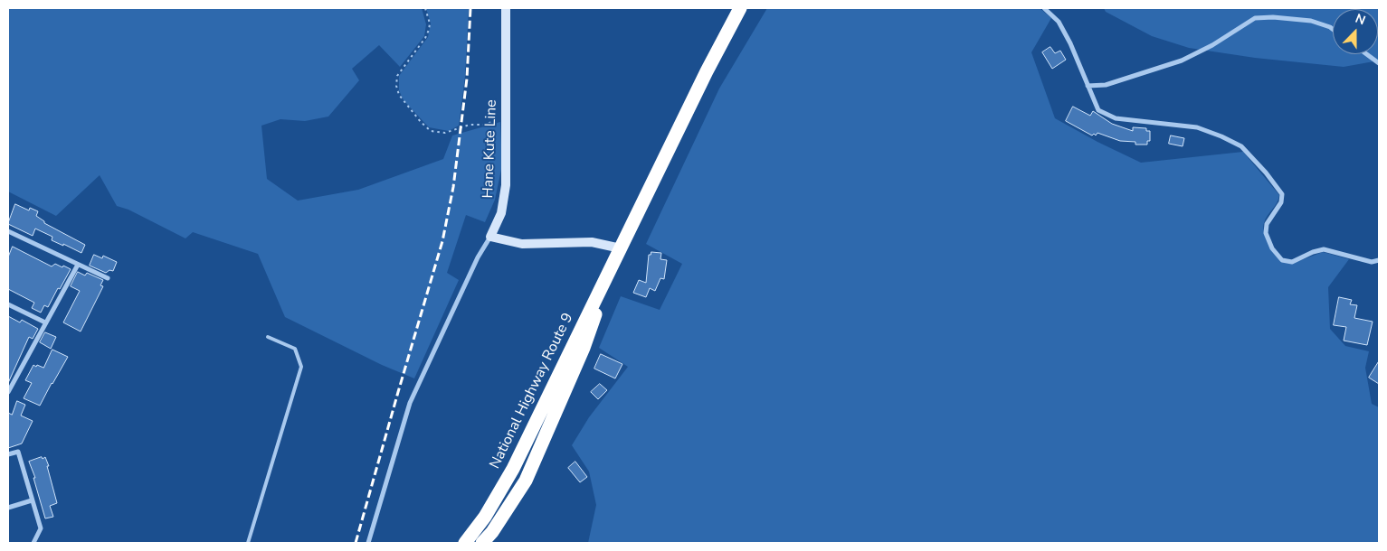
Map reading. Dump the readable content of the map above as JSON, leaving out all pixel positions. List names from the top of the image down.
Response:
{
  "streets": {
    "highway": ["National Highway Route 9"],
    "main road": ["Hane Kute Line"]
  },
  "north": "top"
}
